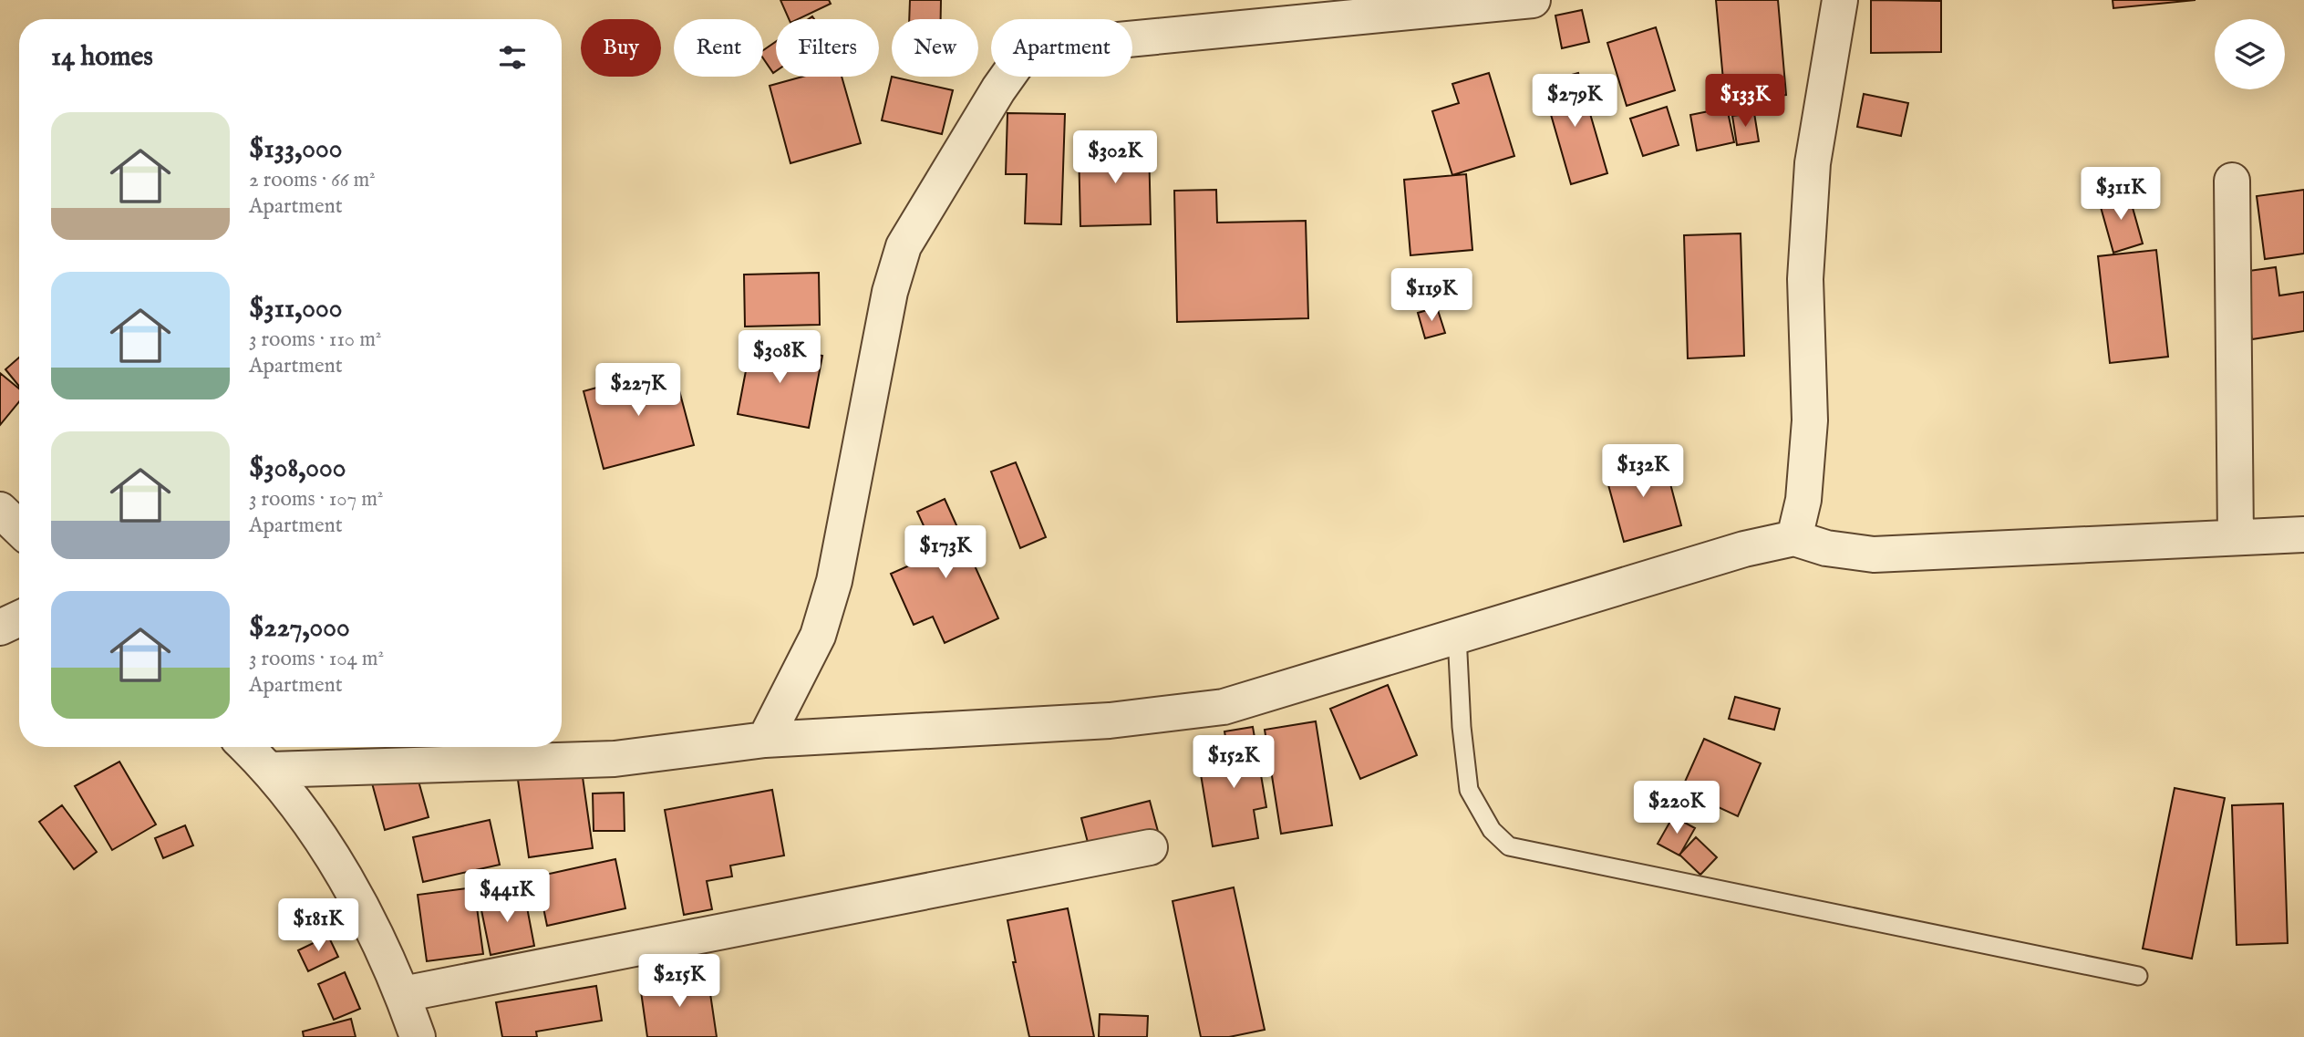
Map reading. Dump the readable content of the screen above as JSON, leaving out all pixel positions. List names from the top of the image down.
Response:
{
  "page": {
    "chip": [
      "Buy",
      "Rent",
      "Filters",
      "New",
      "Apartment"
    ],
    "heading": "14 homes",
    "price": [
      "$279K",
      "$133K",
      "$302K",
      "$311K",
      "$119K",
      "$308K",
      "$227K",
      "$132K",
      "$173K",
      "$152K",
      "$220K",
      "$441K",
      "$181K",
      "$215K"
    ],
    "list": [
      {
        "name": "$133,000",
        "note": "2 rooms · 66 m² · Apartment"
      },
      {
        "name": "$311,000",
        "note": "3 rooms · 110 m² · Apartment"
      },
      {
        "name": "$308,000",
        "note": "3 rooms · 107 m² · Apartment"
      },
      {
        "name": "$227,000",
        "note": "3 rooms · 104 m² · Apartment"
      }
    ]
  }
}
